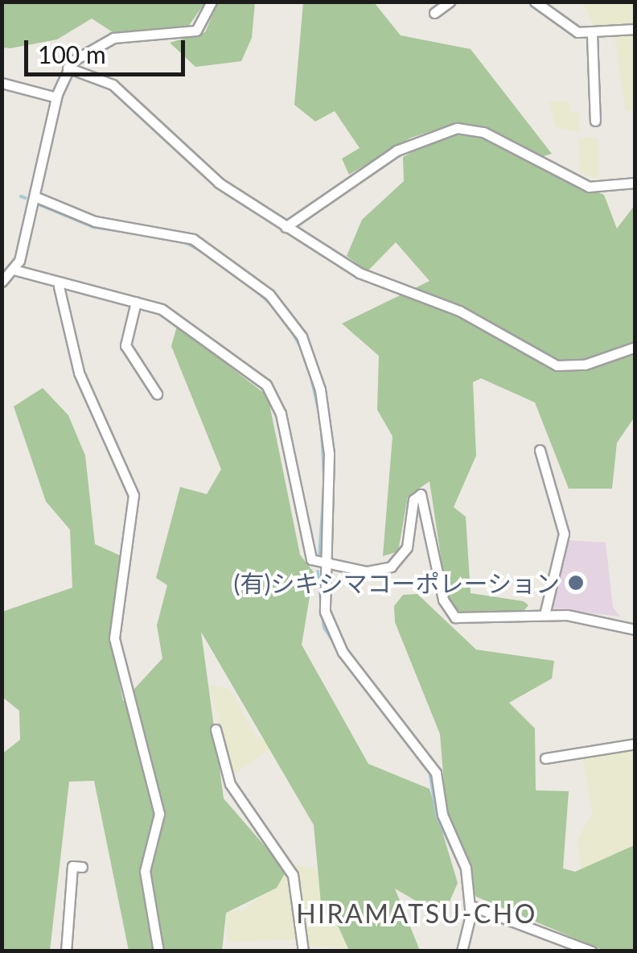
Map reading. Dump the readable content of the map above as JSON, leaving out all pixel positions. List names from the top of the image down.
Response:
{
  "districts": ["HIRAMATSU-CHO"],
  "places": ["(有)シキシマコーポレーション"],
  "scale_bar": "100 m"
}
